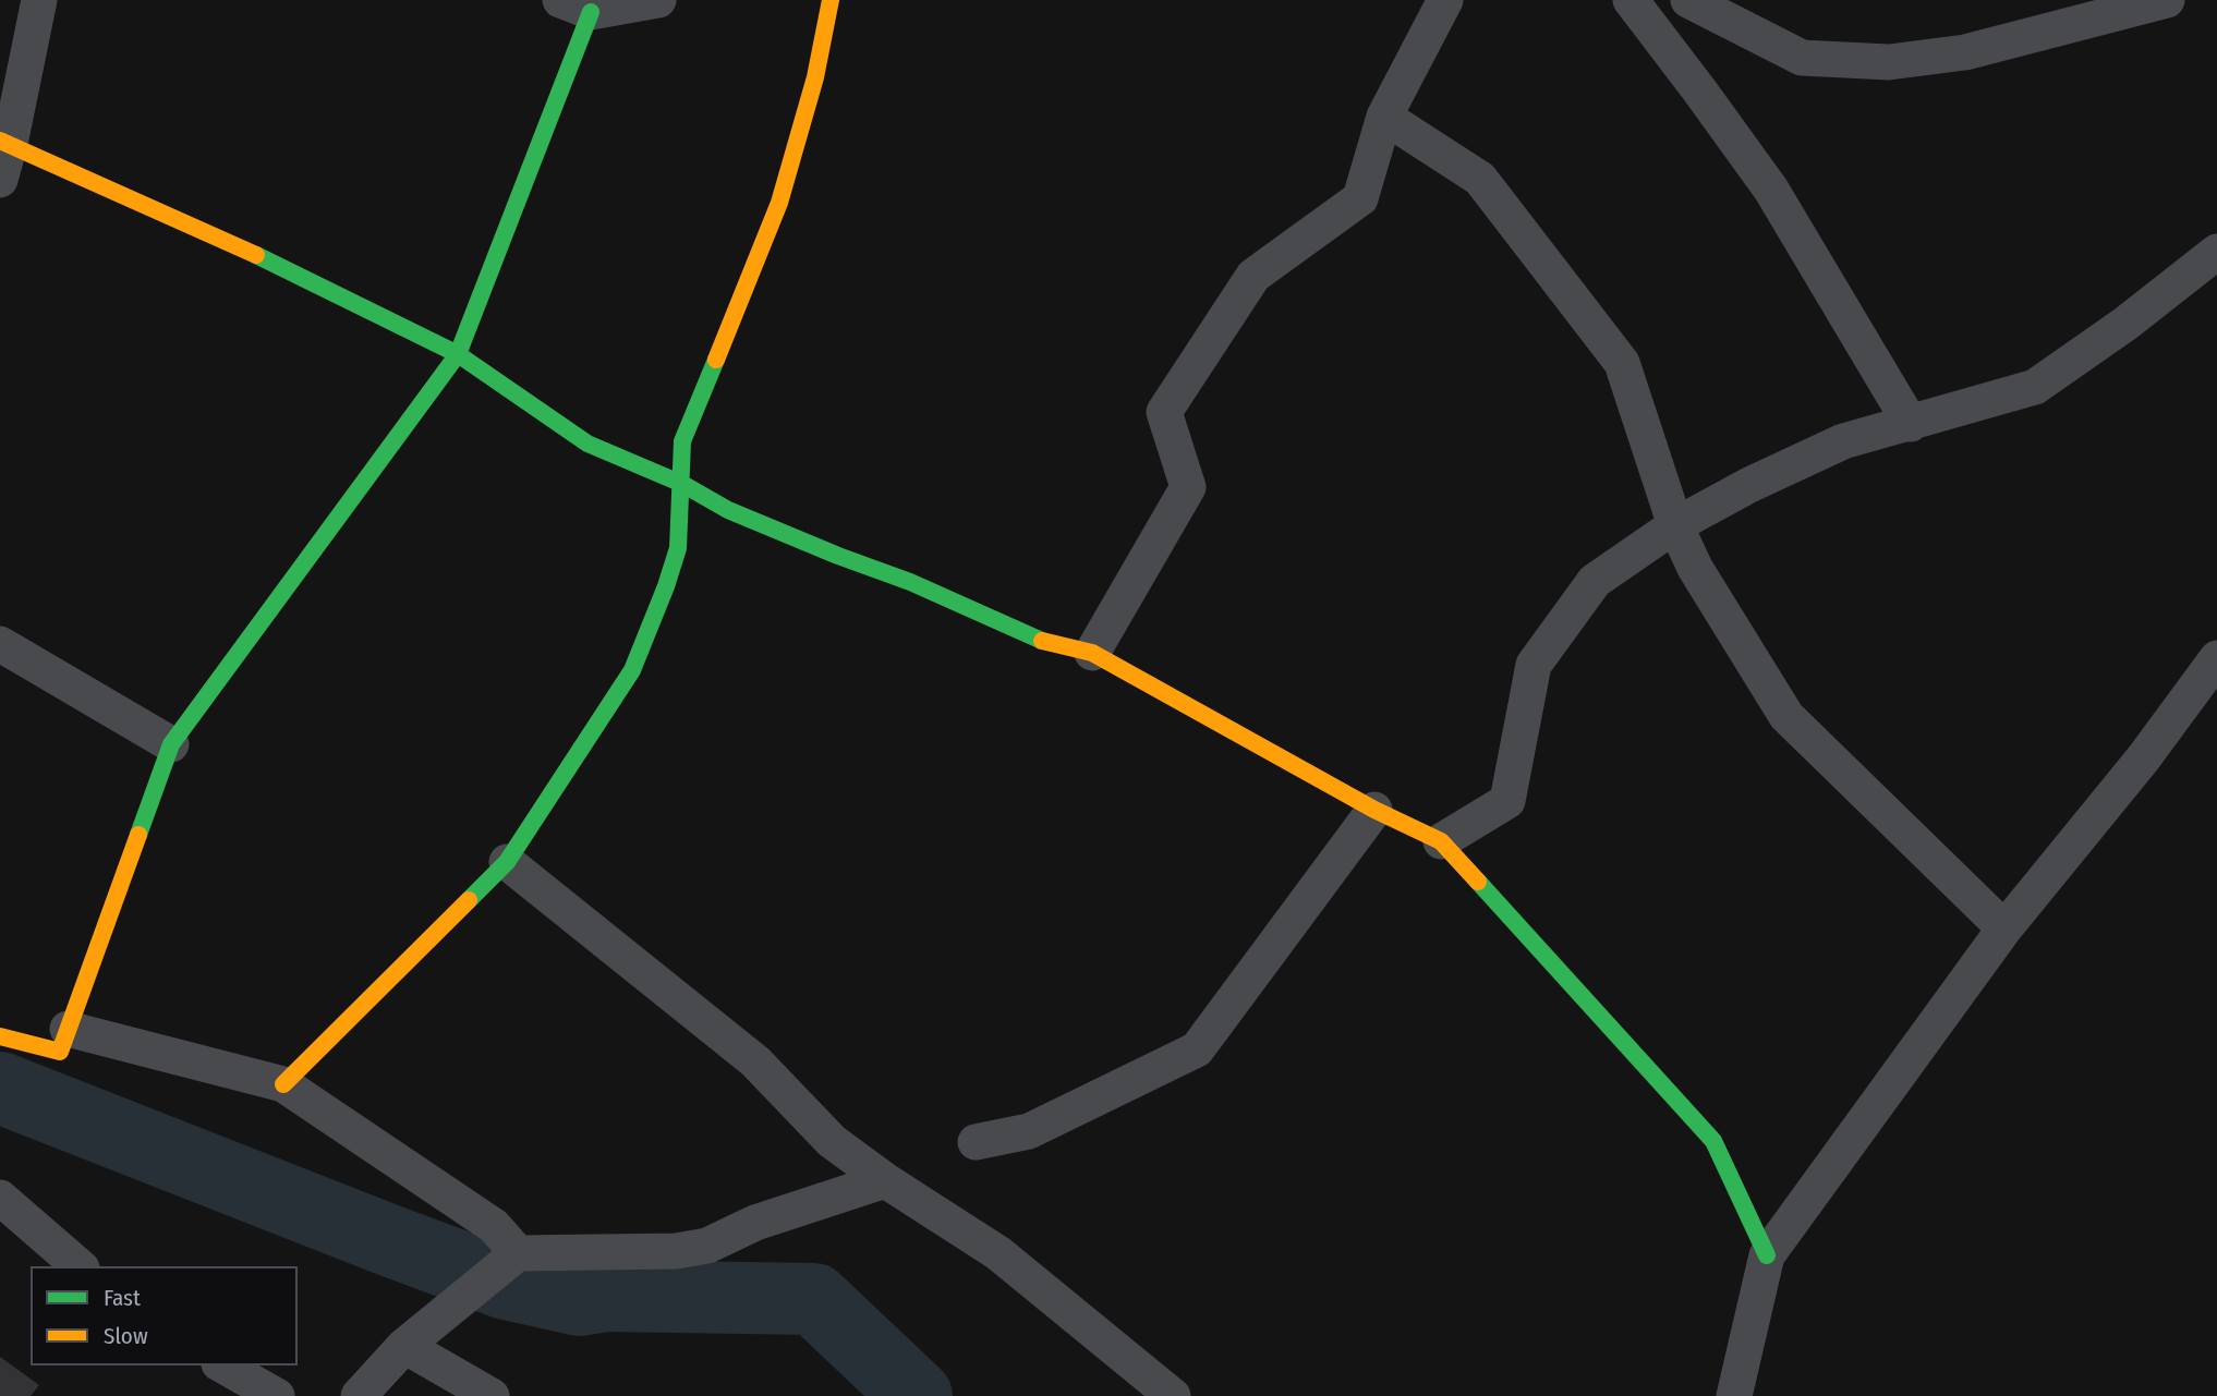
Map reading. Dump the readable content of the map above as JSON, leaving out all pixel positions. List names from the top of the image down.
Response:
{
  "legend": ["Fast", "Slow"]
}
